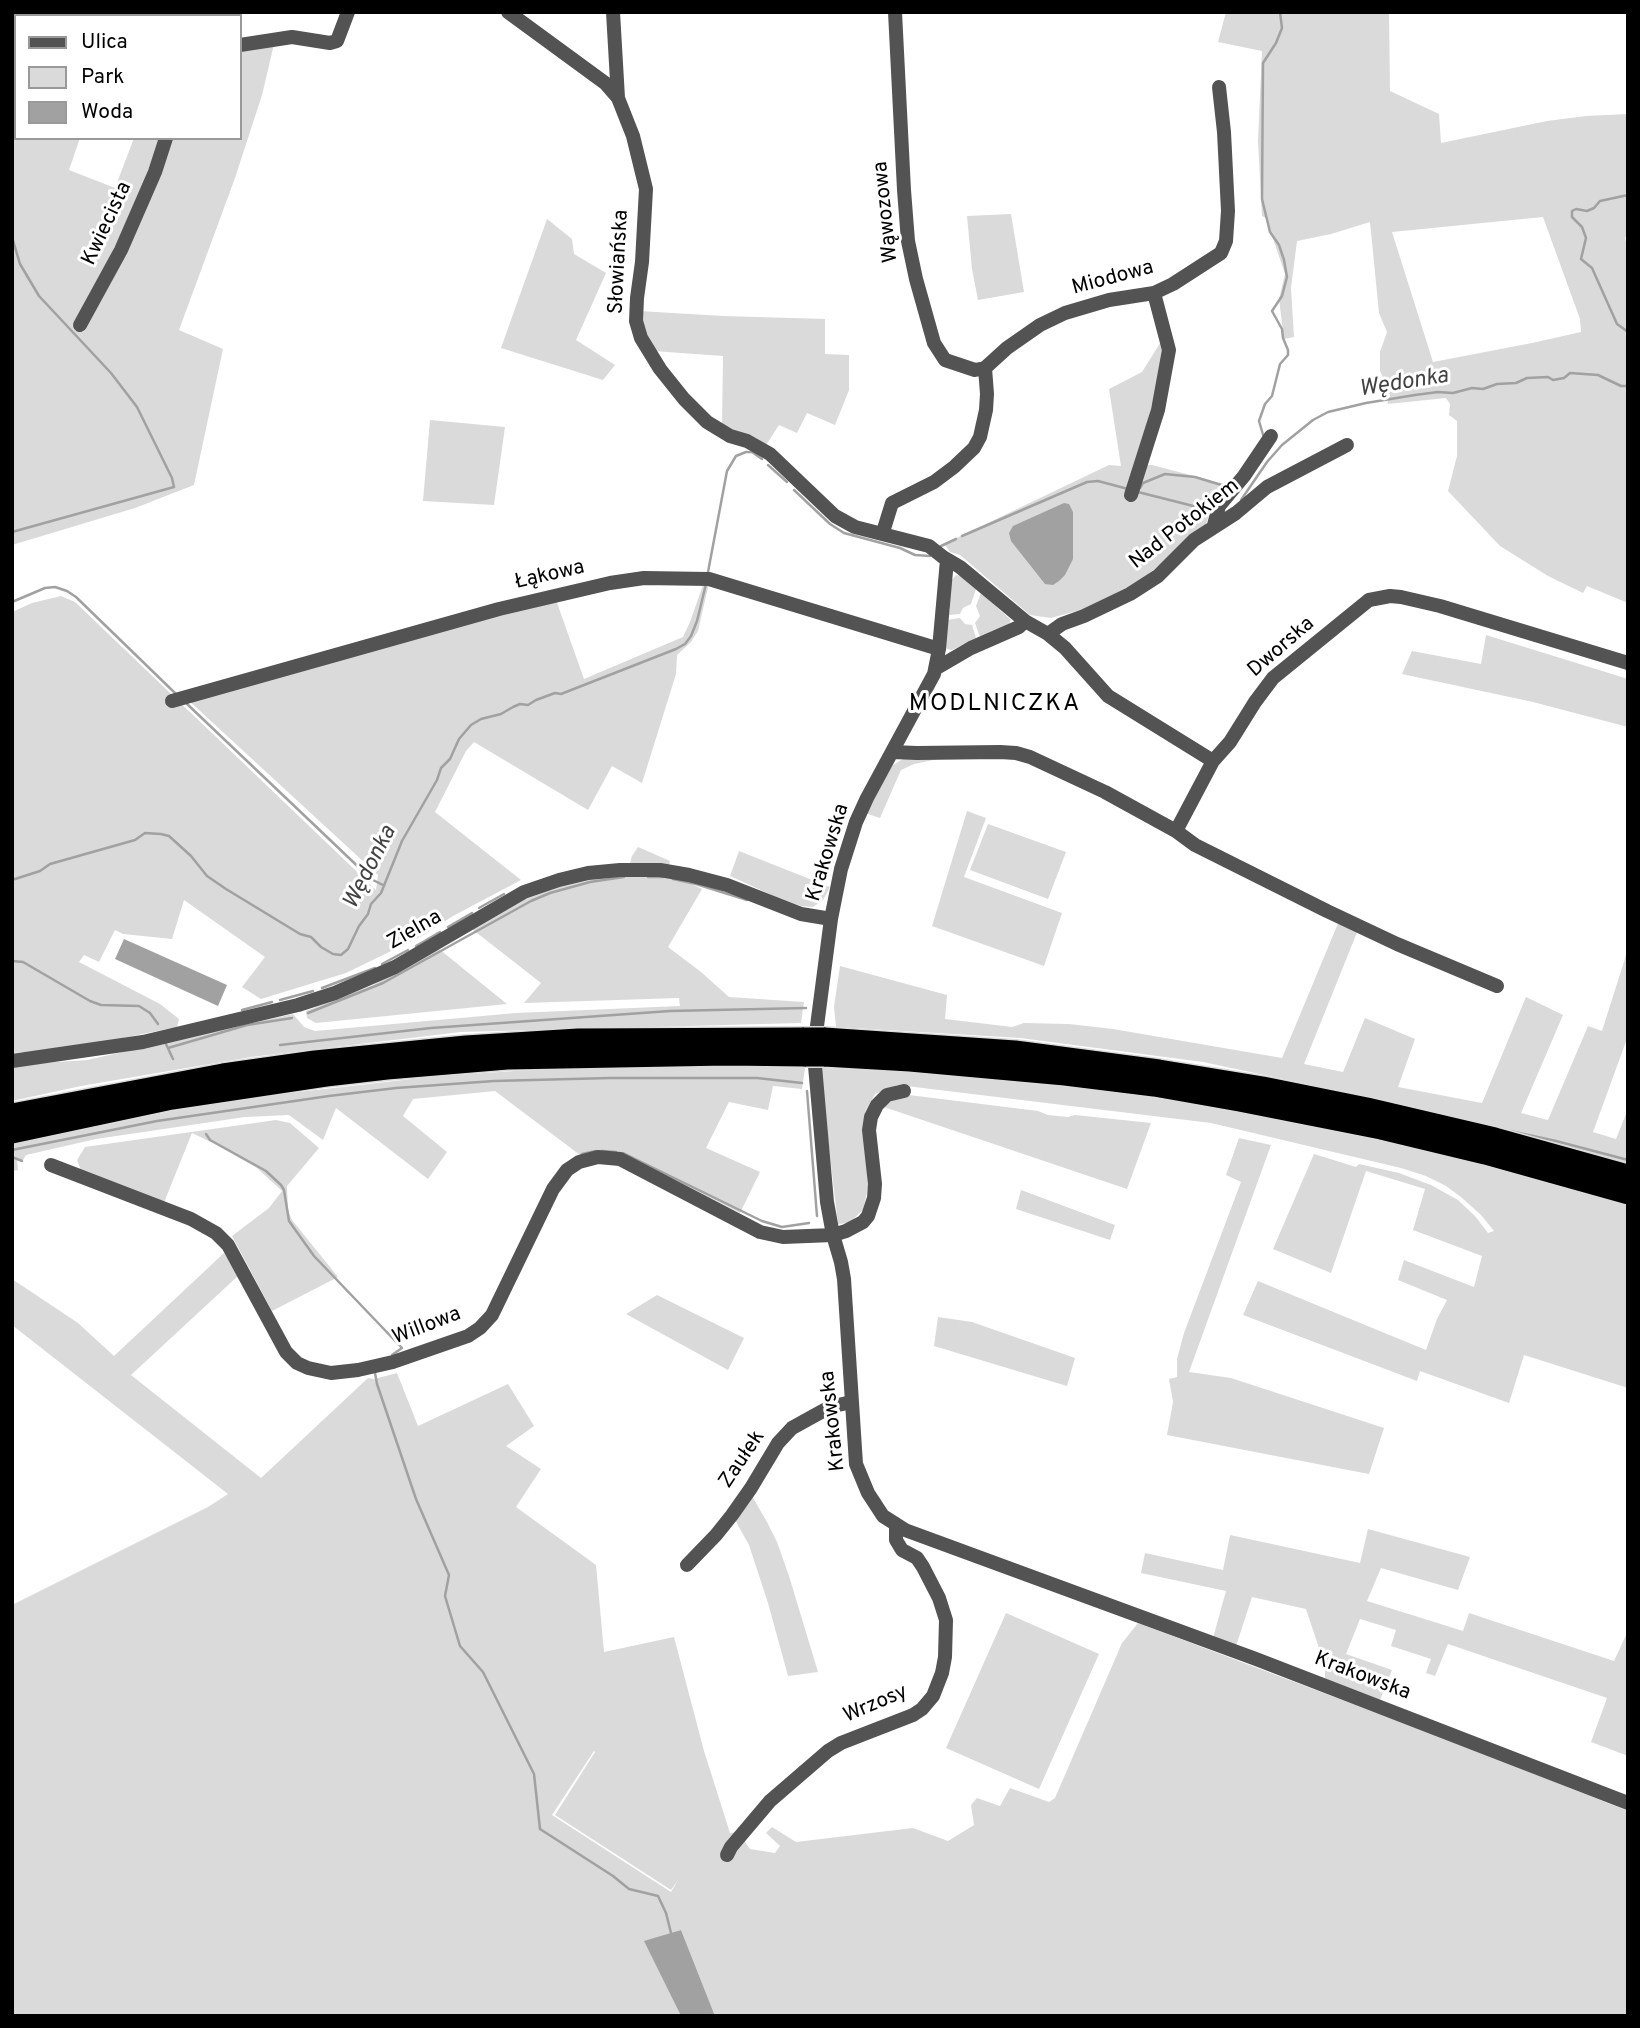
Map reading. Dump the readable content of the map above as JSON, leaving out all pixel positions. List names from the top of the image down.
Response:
{
  "streets": {
    "street": [
      "Wąwozowa",
      "Kwiecista",
      "Słowiańska",
      "Miodowa",
      "Nad Potokiem",
      "Łąkowa",
      "Dworska",
      "Krakowska",
      "Zielna",
      "Willowa",
      "Zaułek",
      "Wrzosy"
    ]
  },
  "crossings": [
    ["Wąwozowa", "Miodowa"],
    ["Słowiańska", "Krakowska"],
    ["Łąkowa", "Krakowska"],
    ["Krakowska", "Zielna"],
    ["Krakowska", "Willowa"],
    ["Krakowska", "Zaułek"],
    ["Krakowska", "Wrzosy"]
  ],
  "districts": ["MODLNICZKA"],
  "water": ["Wędonka"],
  "legend": ["Ulica", "Park", "Woda"]
}
